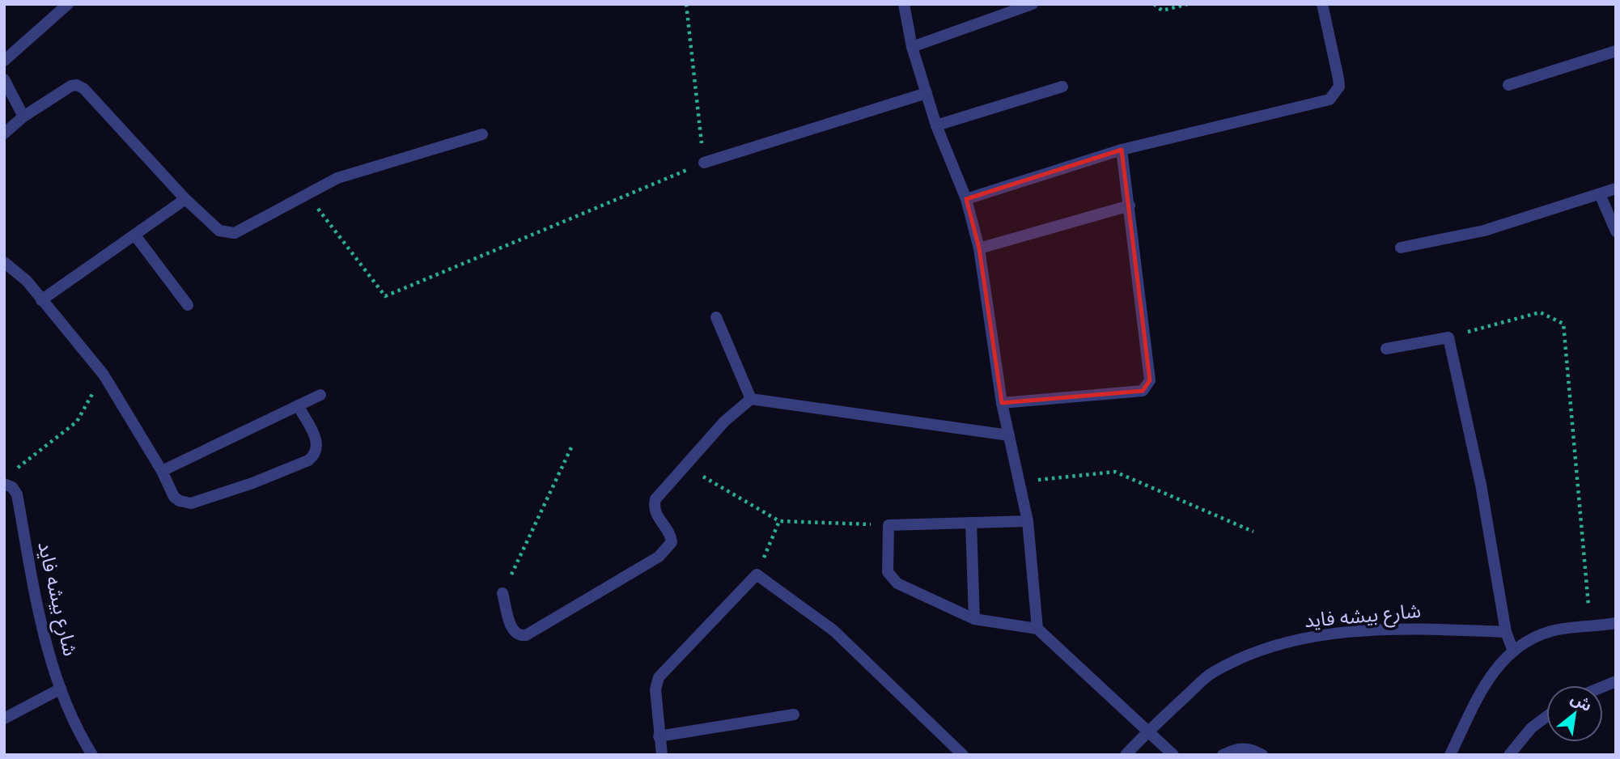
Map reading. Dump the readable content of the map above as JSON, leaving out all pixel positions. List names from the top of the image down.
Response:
{
  "streets": {
    "street": ["شارع بيشه فايد"]
  },
  "north": "top right"
}
